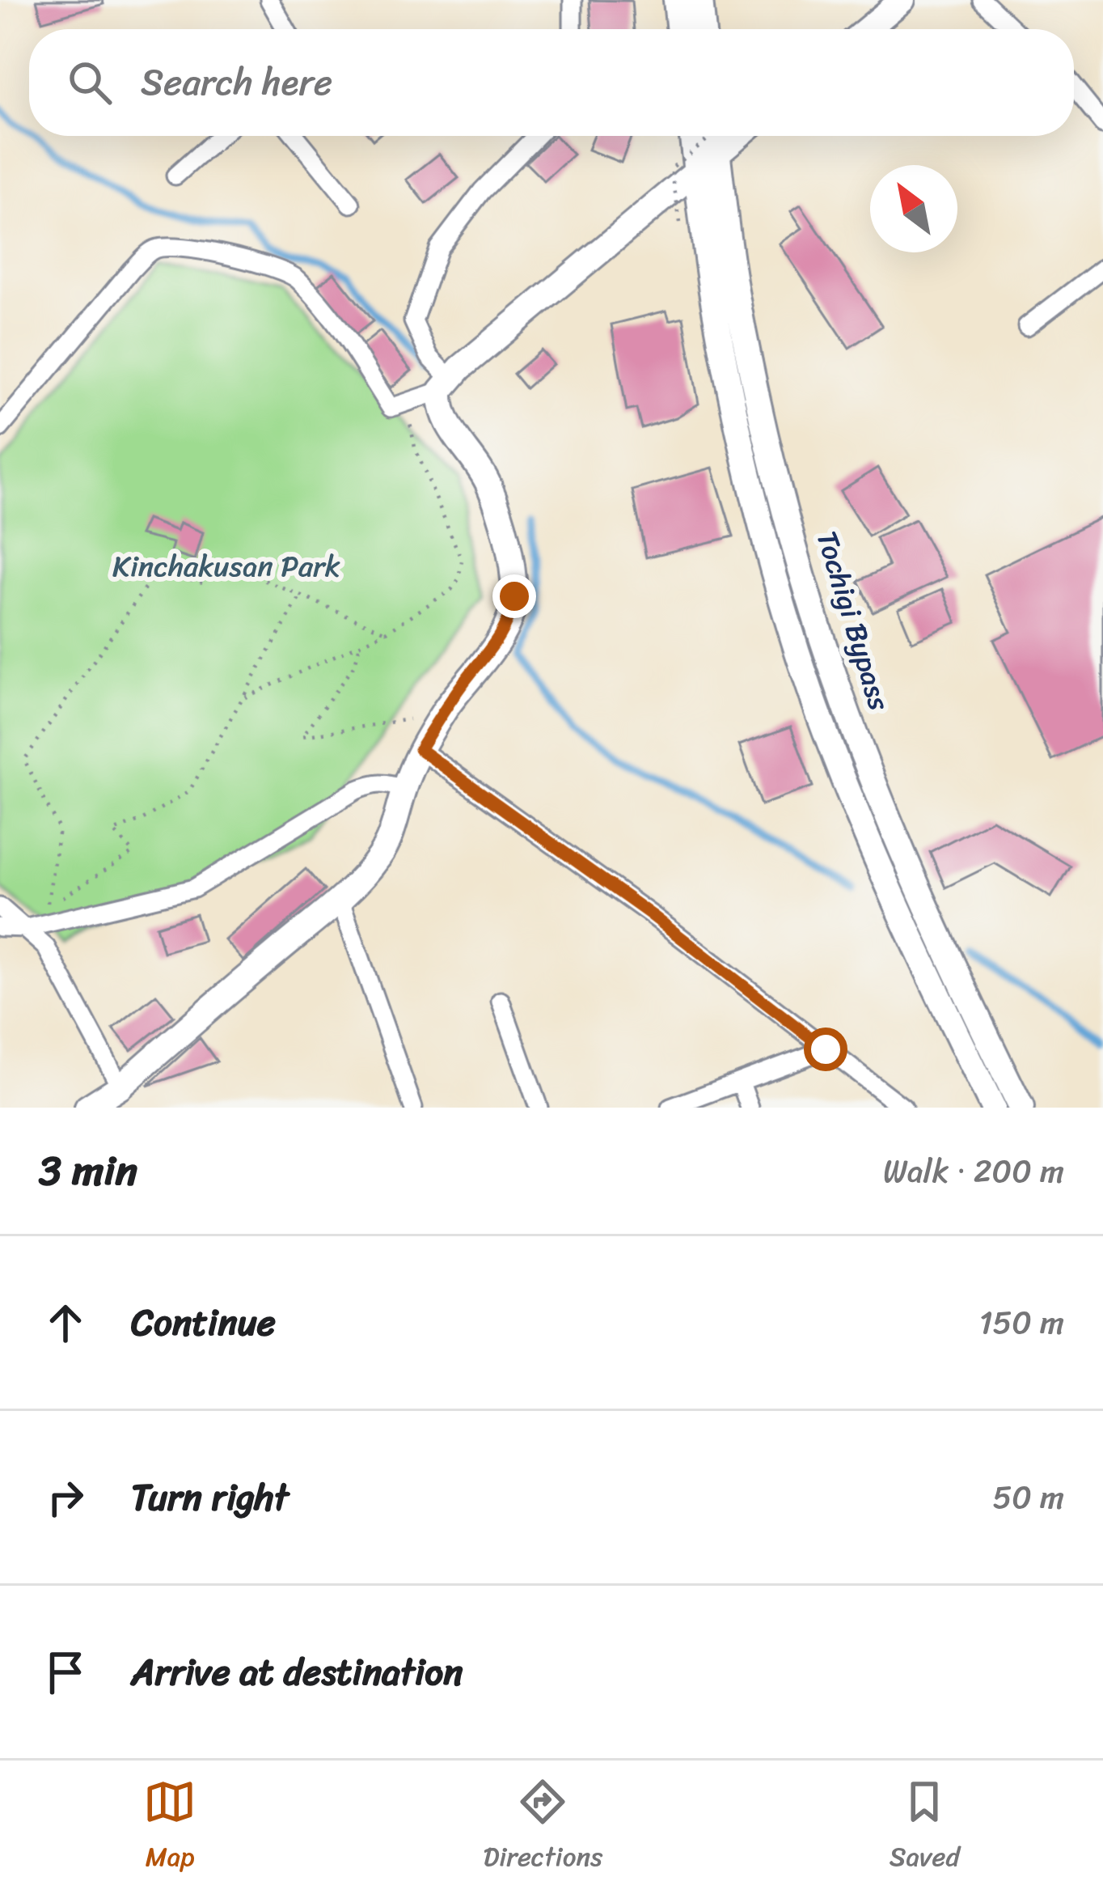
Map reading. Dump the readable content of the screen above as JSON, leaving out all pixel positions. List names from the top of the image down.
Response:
{
  "streets": {
    "main road": ["Tochigi Bypass"]
  },
  "parks": ["Kinchakusan Park"],
  "north": "top left",
  "page": {
    "search": "Search here",
    "heading": ["3 min", "Walk · 200 m"],
    "list": [
      ["Continue", "150 m"],
      ["Turn right", "50 m"],
      "Arrive at destination"
    ],
    "nav": ["Map", "Directions", "Saved"]
  }
}
